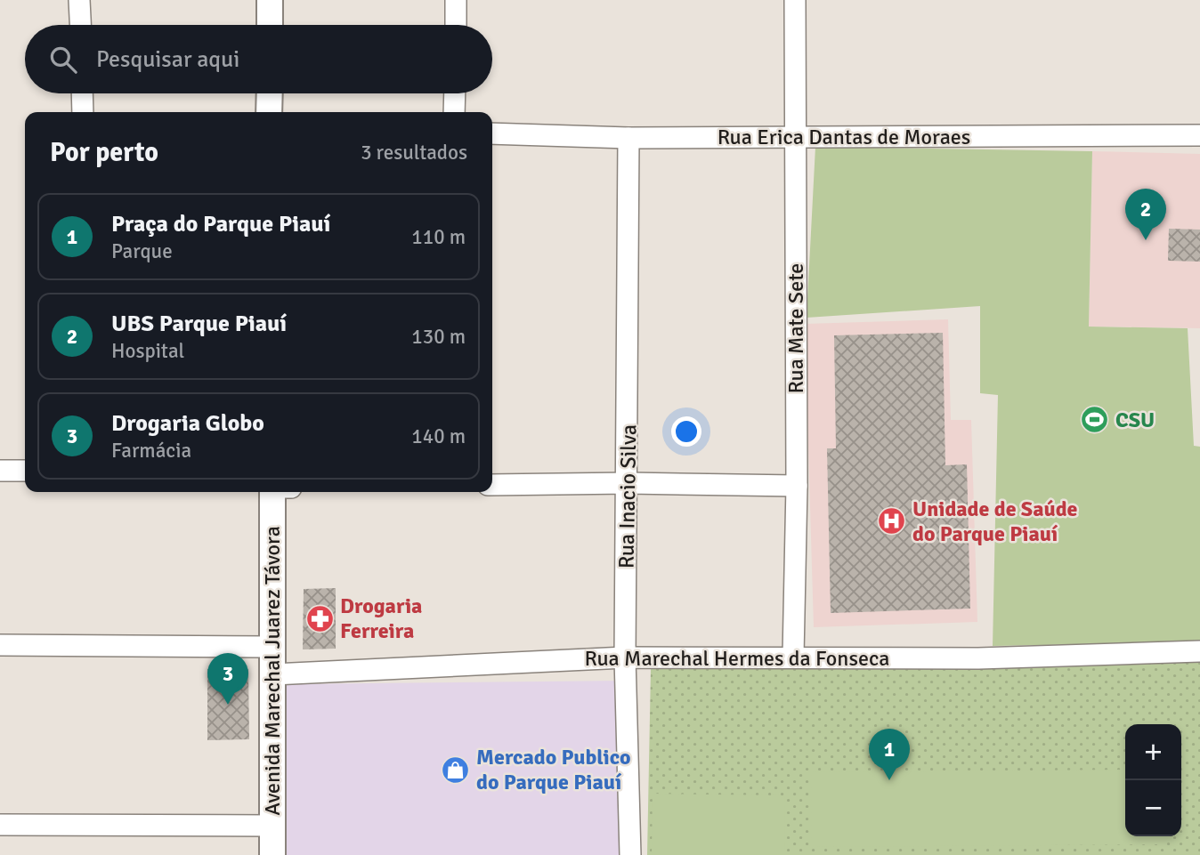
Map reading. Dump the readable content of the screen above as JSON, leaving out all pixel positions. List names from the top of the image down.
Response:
{
  "streets": {
    "street": [
      "Rua Erica Dantas de Moraes",
      "Rua Mate Sete",
      "Rua Inacio Silva",
      "Rua Marechal Hermes da Fonseca",
      "Avenida Marechal Juarez Távora"
    ]
  },
  "crossings": [
    ["Rua Erica Dantas de Moraes", "Rua Mate Sete"],
    ["Rua Erica Dantas de Moraes", "Rua Inacio Silva"],
    ["Rua Mate Sete", "Rua Marechal Hermes da Fonseca"],
    ["Rua Inacio Silva", "Rua Marechal Hermes da Fonseca"],
    ["Rua Marechal Hermes da Fonseca", "Avenida Marechal Juarez Távora"]
  ],
  "places": {
    "sports": ["CSU"],
    "hospital": ["Unidade de Saúde do Parque Piauí"],
    "pharmacy": ["Drogaria Ferreira"],
    "shop": ["Mercado Publico do Parque Piauí"]
  },
  "page": {
    "search": "Pesquisar aqui",
    "heading": ["Por perto", "3 resultados"],
    "pins": ["2", "3", "1"],
    "list": [
      {
        "mark": "1",
        "name": "Praça do Parque Piauí",
        "note": "Parque",
        "value": "110 m"
      },
      {
        "mark": "2",
        "name": "UBS Parque Piauí",
        "note": "Hospital",
        "value": "130 m"
      },
      {
        "mark": "3",
        "name": "Drogaria Globo",
        "note": "Farmácia",
        "value": "140 m"
      }
    ],
    "map_buttons": ["+", "−"]
  }
}
